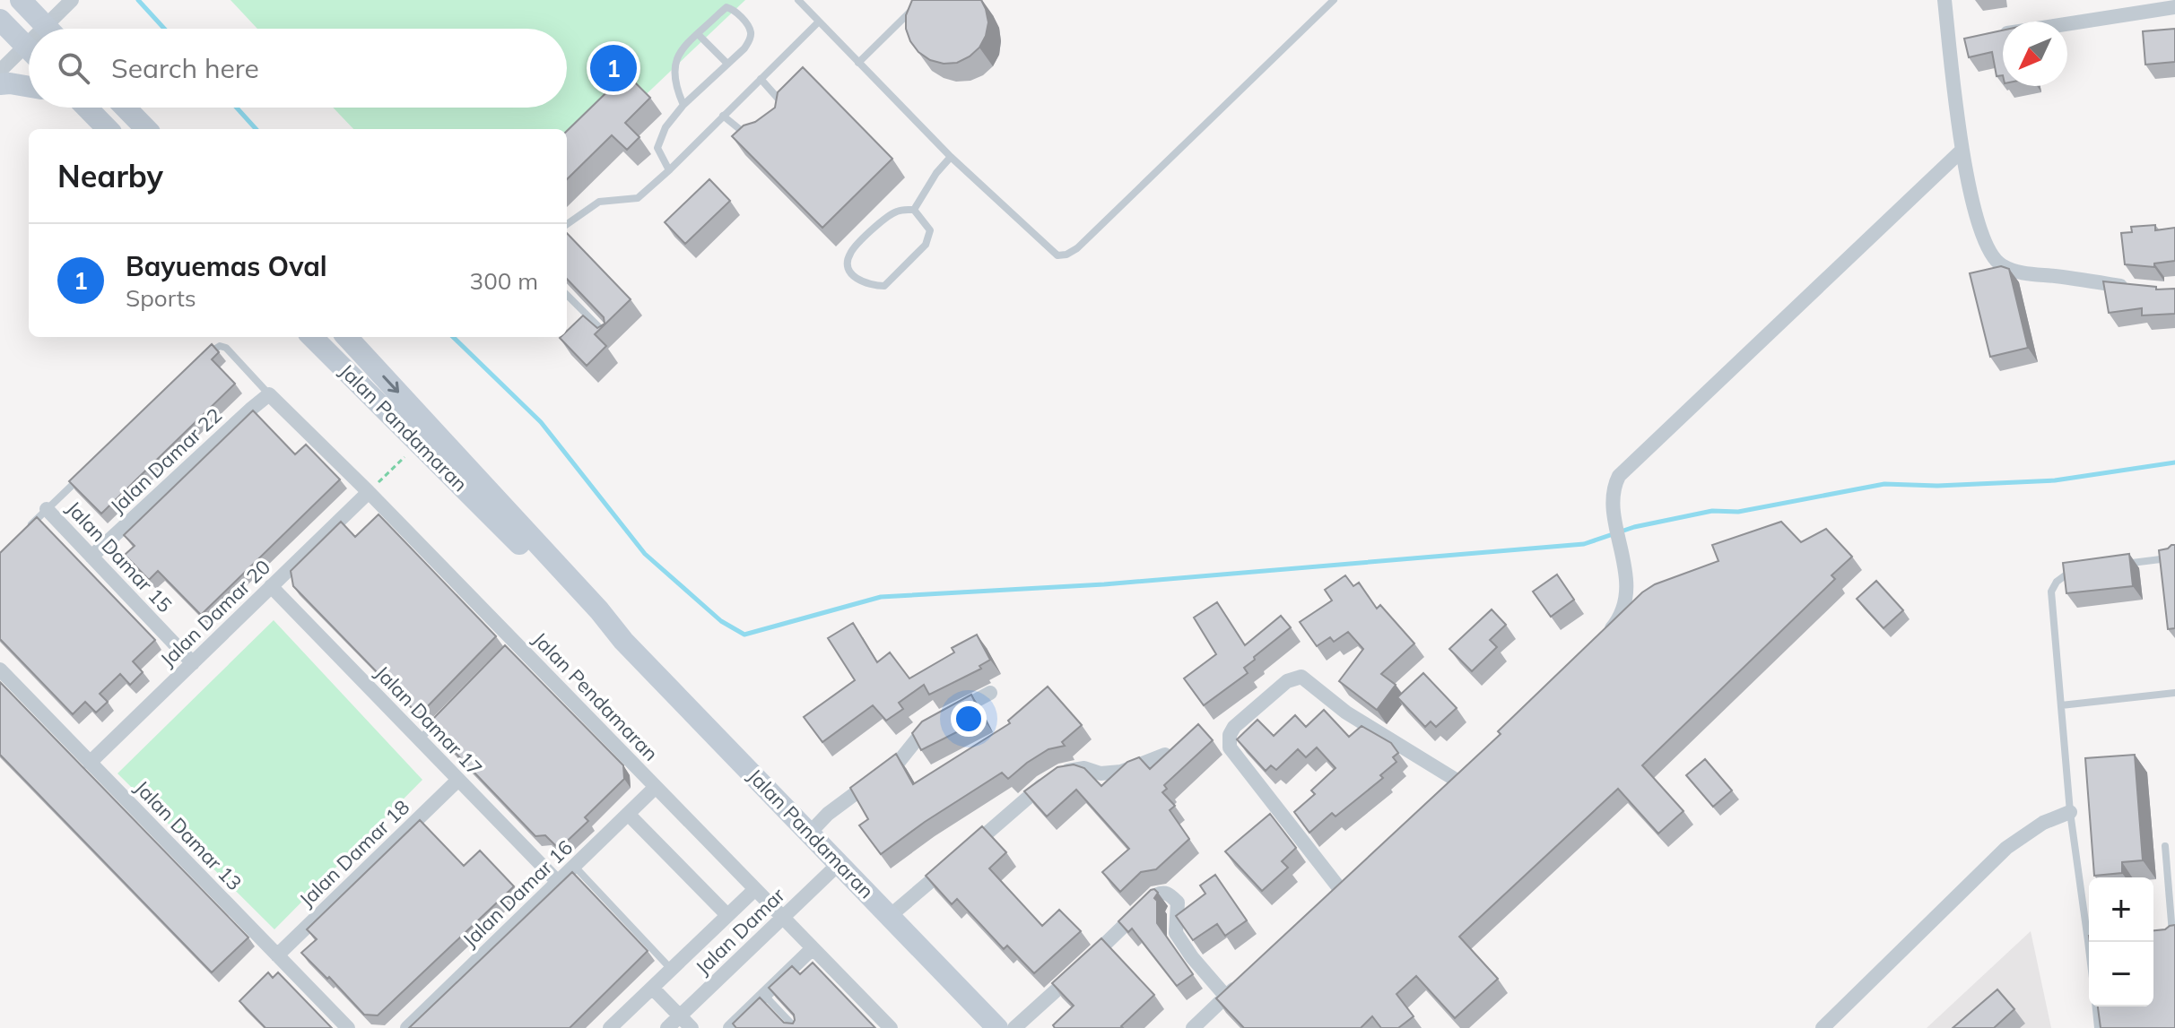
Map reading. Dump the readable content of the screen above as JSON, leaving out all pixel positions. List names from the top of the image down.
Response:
{
  "streets": {
    "main road": ["Jalan Pandamaran"],
    "street": [
      "Jalan Damar 22",
      "Jalan Damar 15",
      "Jalan Damar 20",
      "Jalan Pendamaran",
      "Jalan Damar 17",
      "Jalan Damar 13",
      "Jalan Damar 18",
      "Jalan Damar 16",
      "Jalan Damar"
    ]
  },
  "crossings": [
    ["Jalan Pandamaran", "Jalan Damar"],
    ["Jalan Damar 22", "Jalan Damar 15"],
    ["Jalan Damar 22", "Jalan Pendamaran"],
    ["Jalan Damar 15", "Jalan Damar 20"],
    ["Jalan Damar 20", "Jalan Pendamaran"],
    ["Jalan Damar 20", "Jalan Damar 17"],
    ["Jalan Damar 20", "Jalan Damar 13"],
    ["Jalan Pendamaran", "Jalan Damar 16"],
    ["Jalan Pendamaran", "Jalan Damar"],
    ["Jalan Damar 17", "Jalan Damar 18"],
    ["Jalan Damar 17", "Jalan Damar 16"],
    ["Jalan Damar 13", "Jalan Damar 18"]
  ],
  "north": "bottom left",
  "page": {
    "search": "Search here",
    "pins": "1",
    "heading": "Nearby",
    "list": [
      {
        "mark": "1",
        "name": "Bayuemas Oval",
        "note": "Sports",
        "value": "300 m"
      }
    ],
    "map_buttons": ["+", "−"]
  }
}
